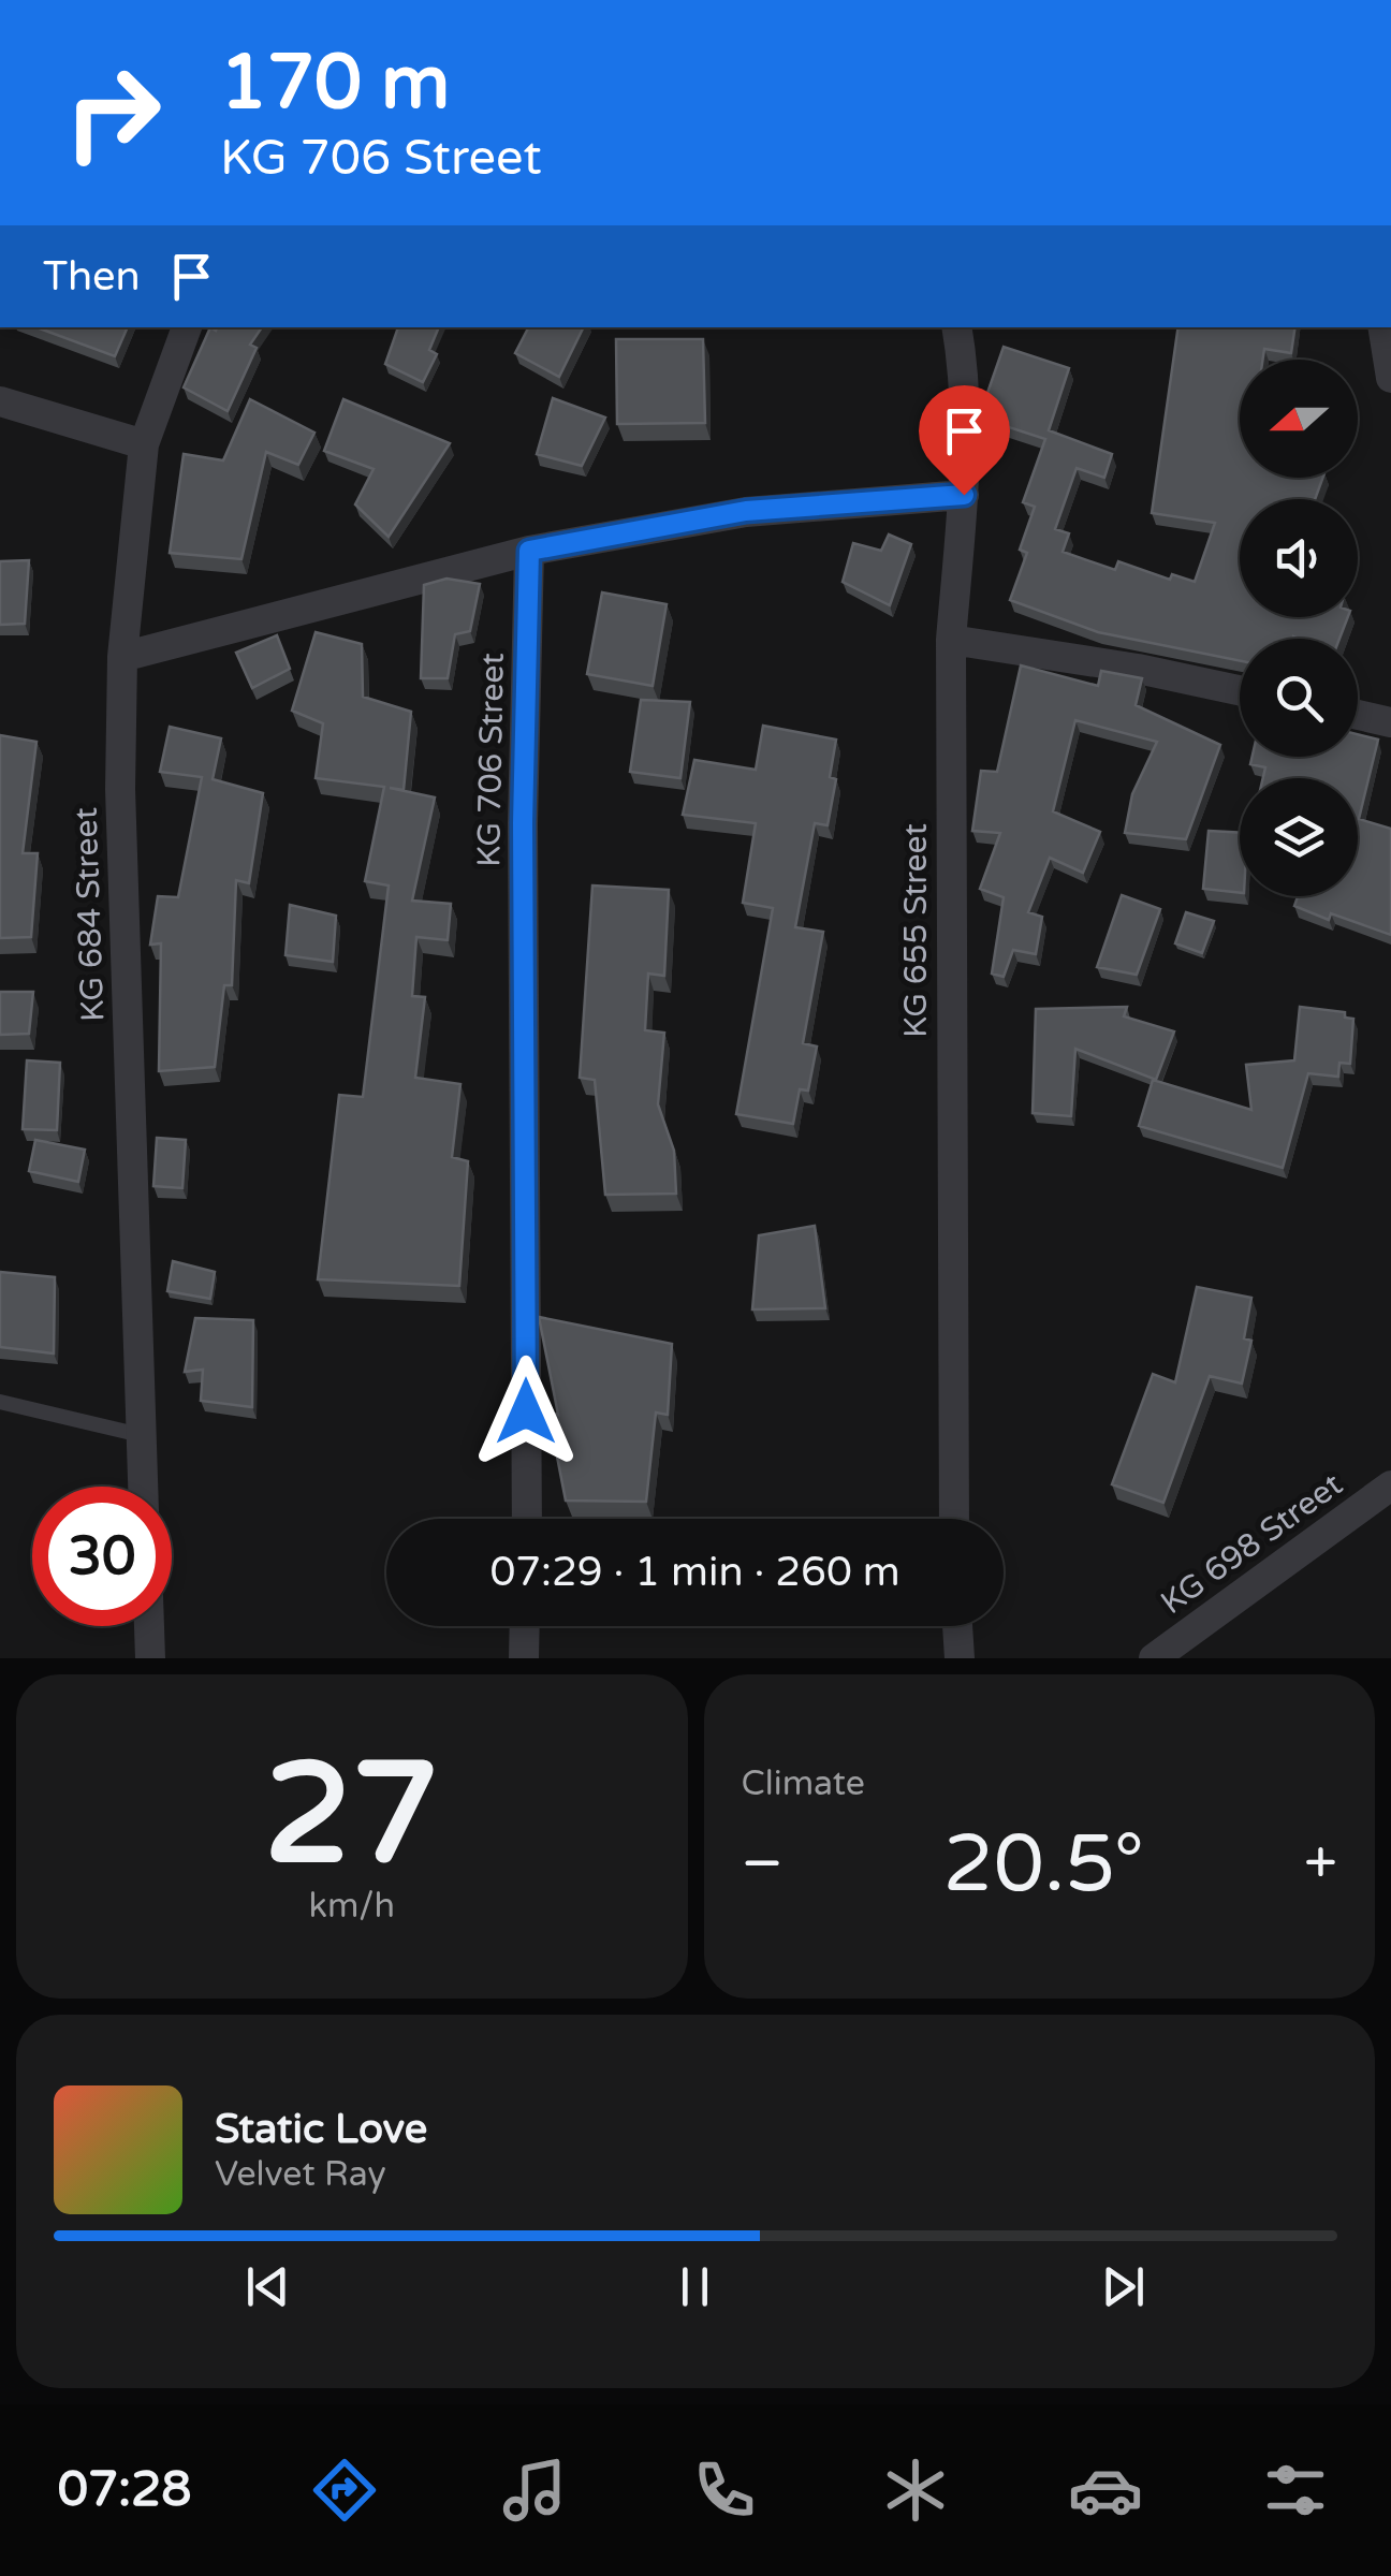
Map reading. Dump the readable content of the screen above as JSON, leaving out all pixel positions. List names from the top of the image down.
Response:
{
  "streets": {
    "street": [
      "KG 706 Street",
      "KG 684 Street",
      "KG 655 Street",
      "KG 698 Street"
    ]
  },
  "north": "left",
  "page": {
    "turn": ["170 m", "KG 706 Street"],
    "then": "Then",
    "limit": "30",
    "trip": "07:29 · 1 min · 260 m",
    "tile": [
      ["27", "km/h"],
      "Climate"
    ],
    "heat": ["−", "20.5°", "+"],
    "song": ["Static Love", "Velvet Ray"],
    "tabs": "07:28"
  }
}
